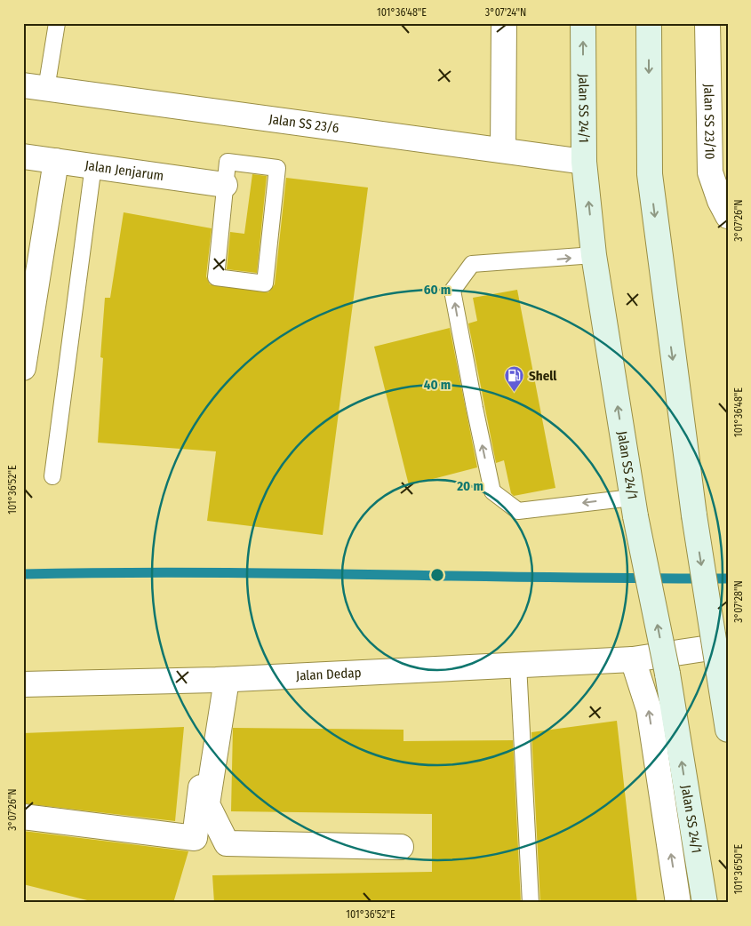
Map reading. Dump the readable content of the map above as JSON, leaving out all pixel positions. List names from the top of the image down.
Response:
{
  "streets": {
    "main road": ["Jalan SS 24/1"],
    "street": [
      "Jalan SS 23/10",
      "Jalan SS 23/6",
      "Jalan Jenjarum",
      "Jalan Dedap"
    ]
  },
  "crossings": [
    ["Jalan SS 24/1", "Jalan SS 23/6"]
  ],
  "places": {
    "fuel station": ["Shell"]
  },
  "coordinates": [
    "101°36'48\"E",
    "3°07'24\"N",
    "3°07'26\"N",
    "101°36'52\"E",
    "3°07'28\"N",
    "101°36'50\"E"
  ],
  "rings": ["60 m", "40 m", "20 m"]
}
